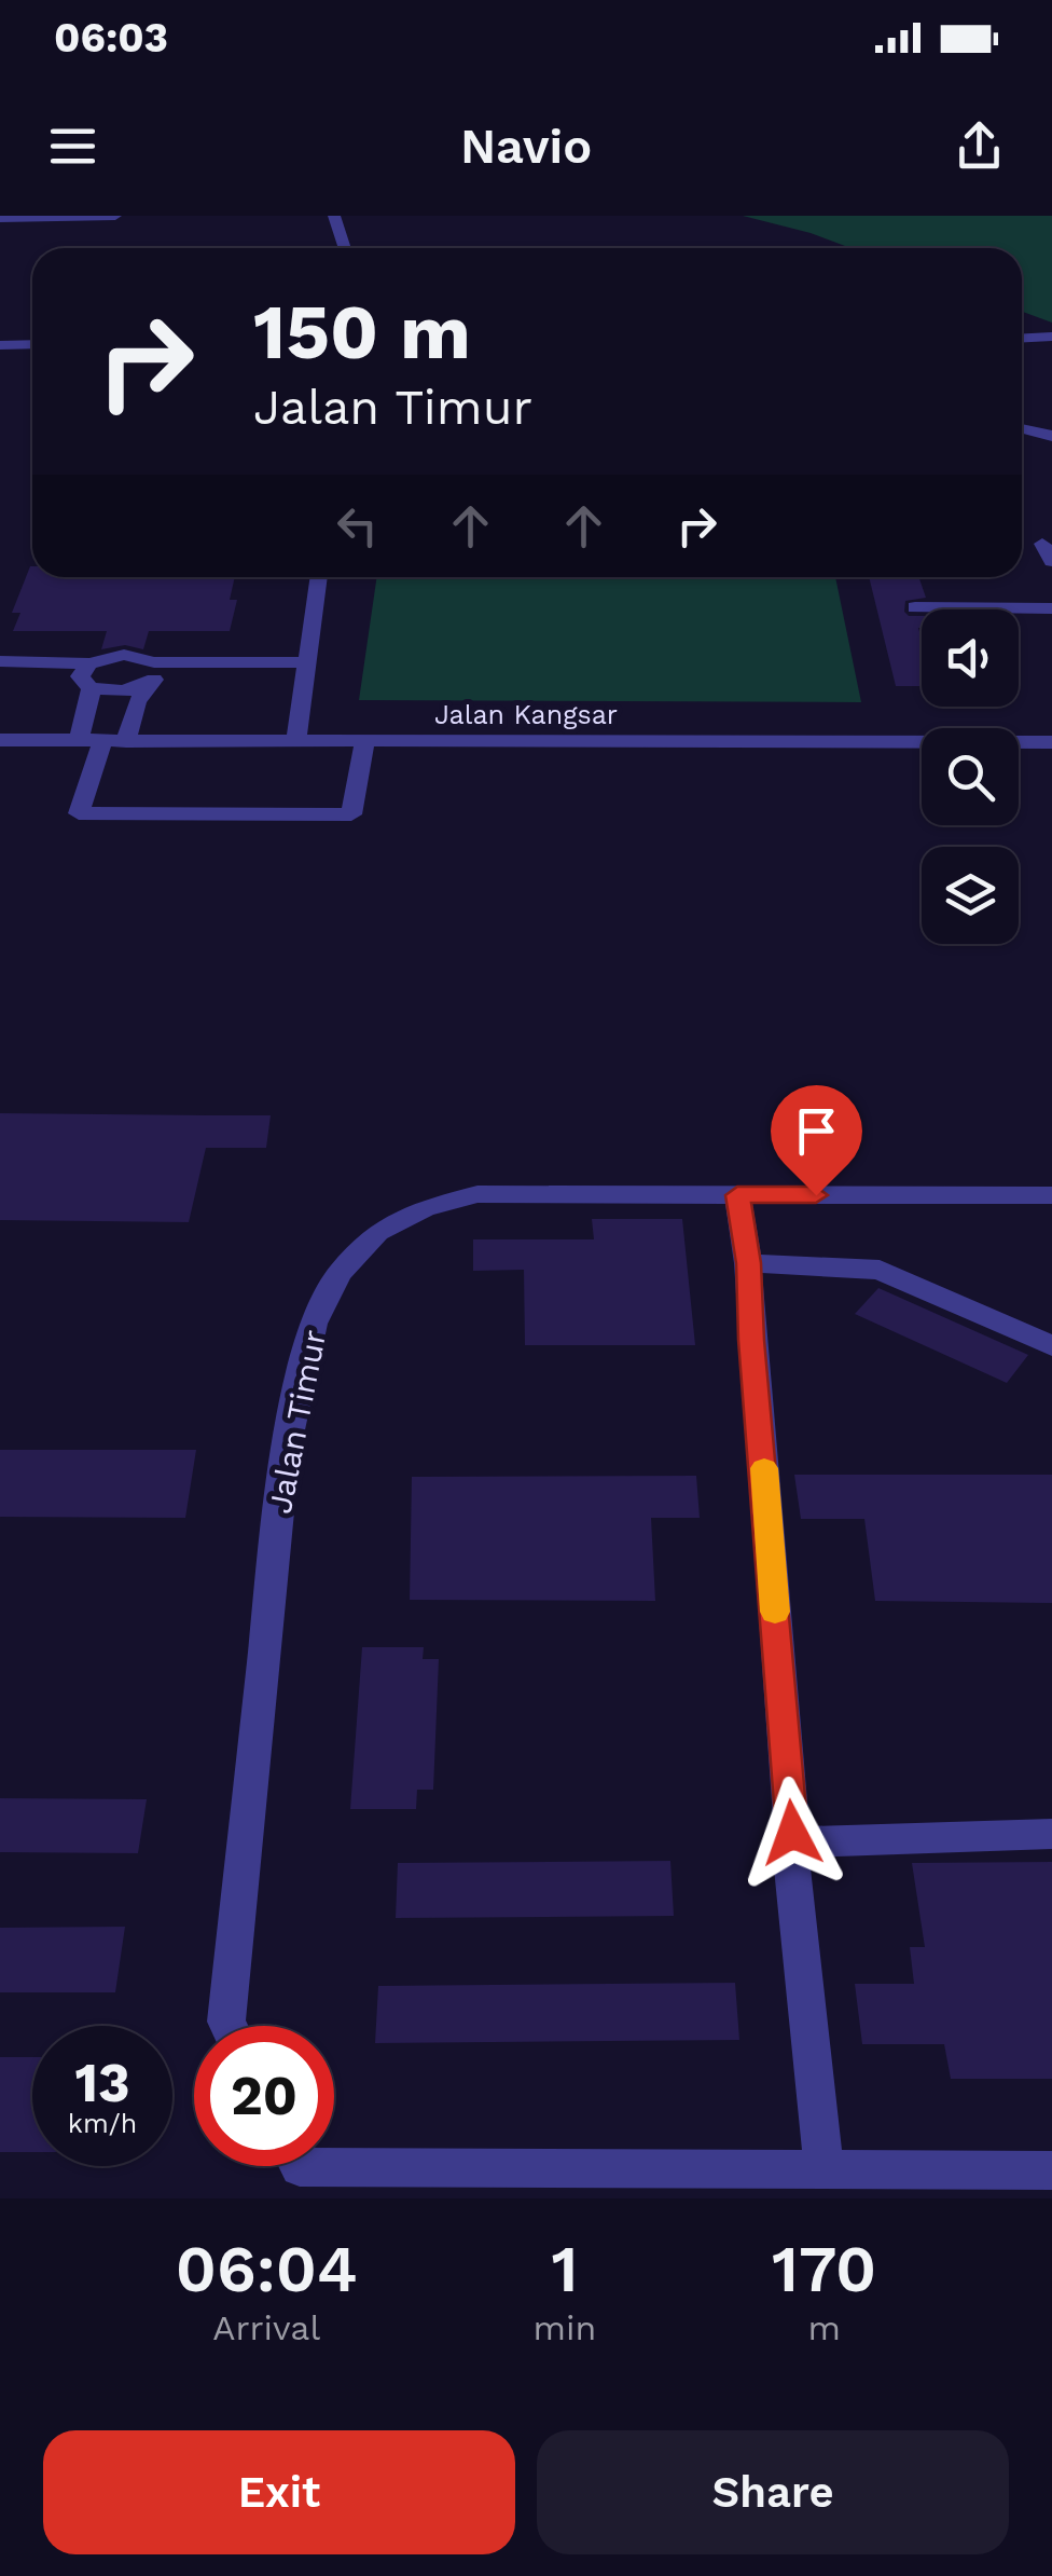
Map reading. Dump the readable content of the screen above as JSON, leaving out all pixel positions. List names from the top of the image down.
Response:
{
  "streets": {
    "street": ["Jalan Kangsar", "Jalan Timur"]
  },
  "page": {
    "status": "06:03",
    "header": "Navio",
    "turn": ["150 m", "Jalan Timur"],
    "speed": "13 km/h",
    "limit": "20",
    "eta": [
      "06:04",
      "Arrival",
      "1",
      "min",
      "170",
      "m"
    ],
    "buttons": ["Exit", "Share"]
  }
}
